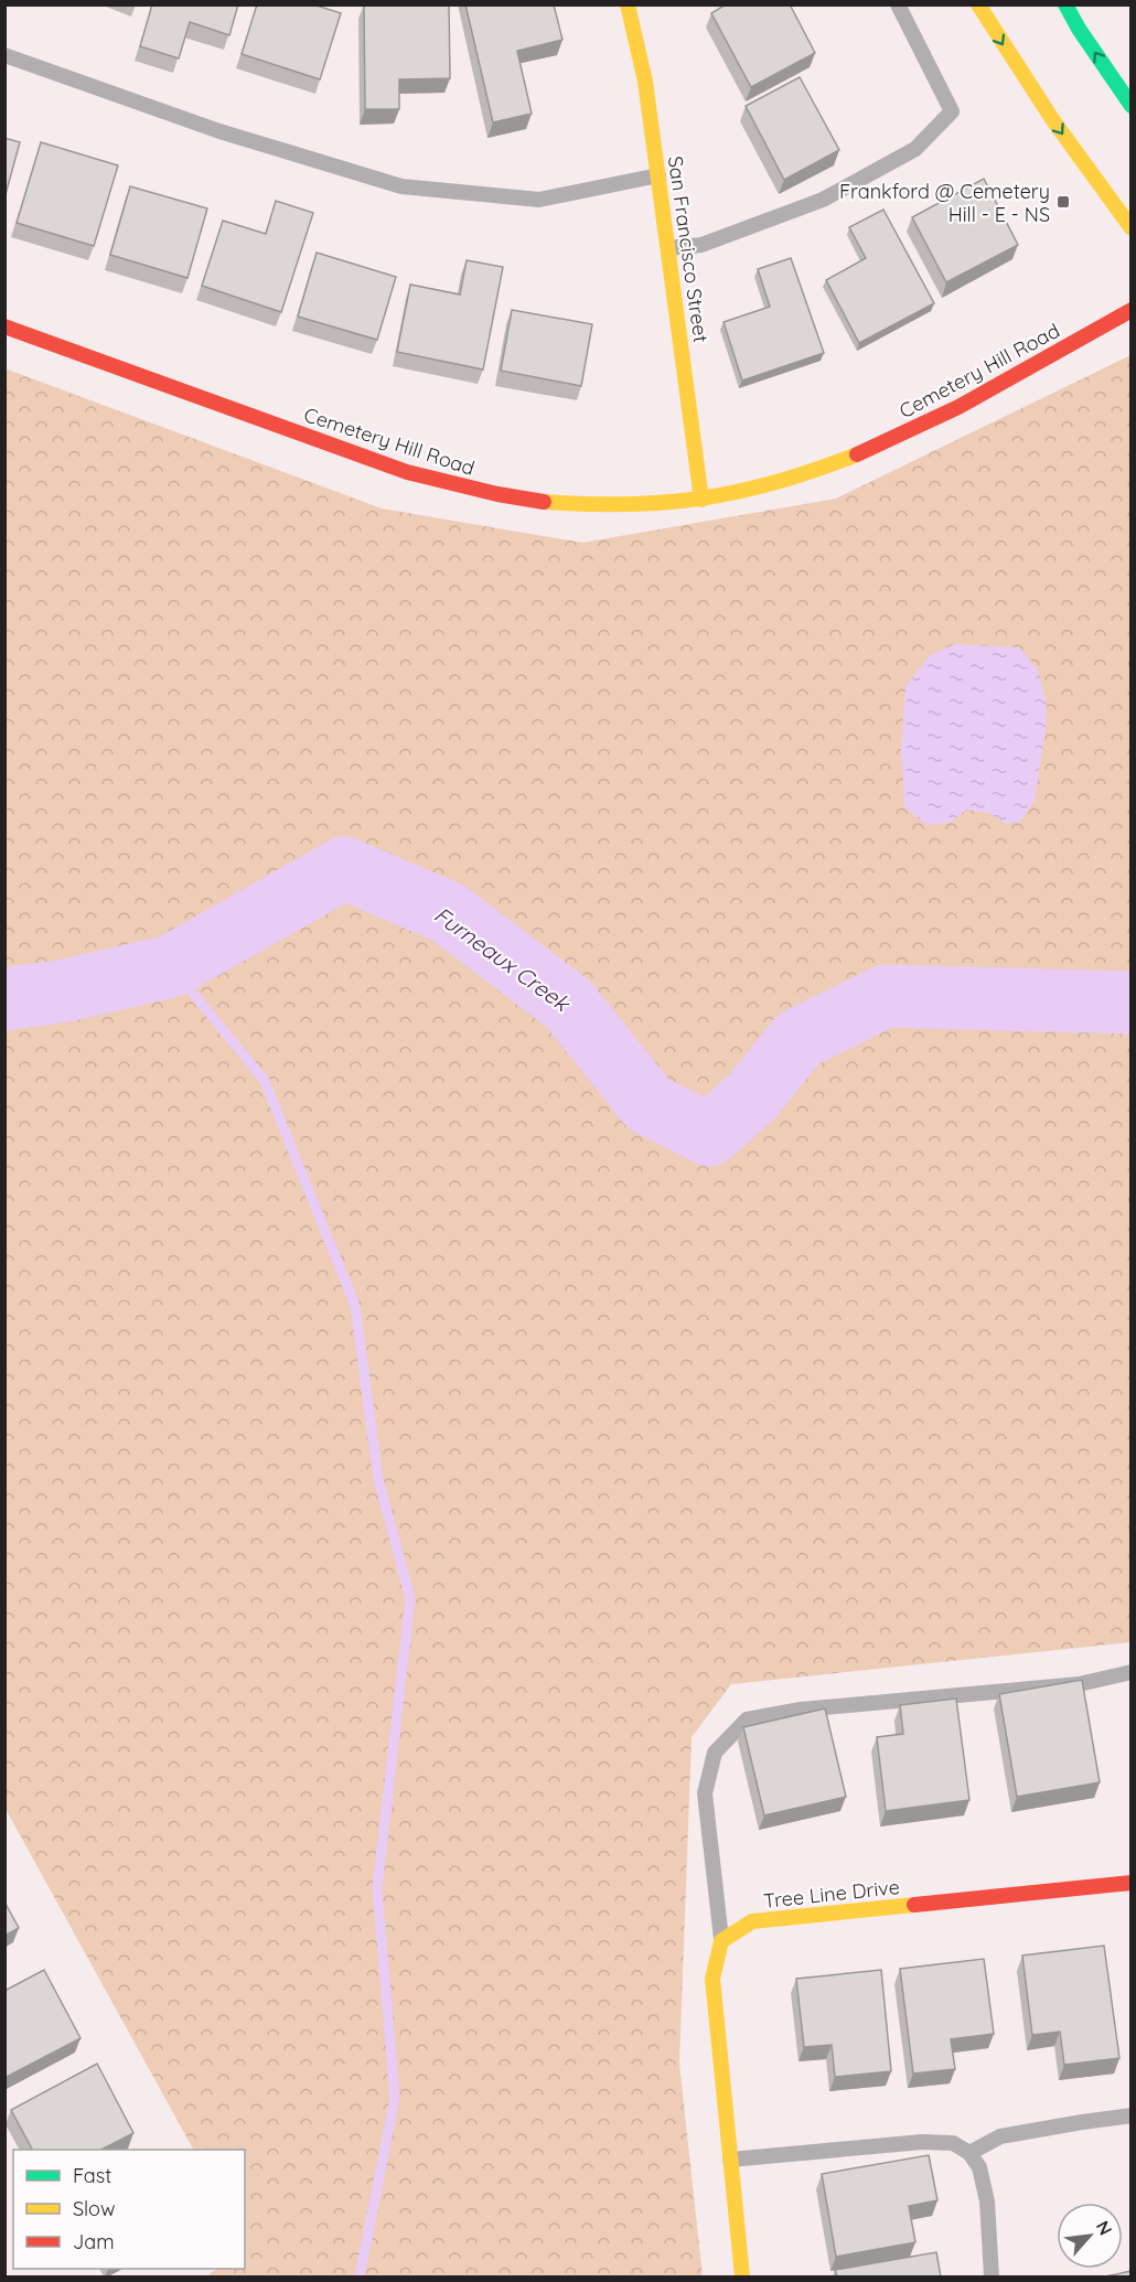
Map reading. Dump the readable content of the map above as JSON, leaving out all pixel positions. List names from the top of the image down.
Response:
{
  "streets": {
    "street": ["San Francisco Street", "Cemetery Hill Road", "Tree Line Drive"]
  },
  "crossings": [
    ["San Francisco Street", "Cemetery Hill Road"]
  ],
  "water": ["Furneaux Creek"],
  "places": {
    "transit": ["Frankford @ Cemetery Hill - E - NS"]
  },
  "legend": ["Fast", "Slow", "Jam"],
  "north": "top right"
}
